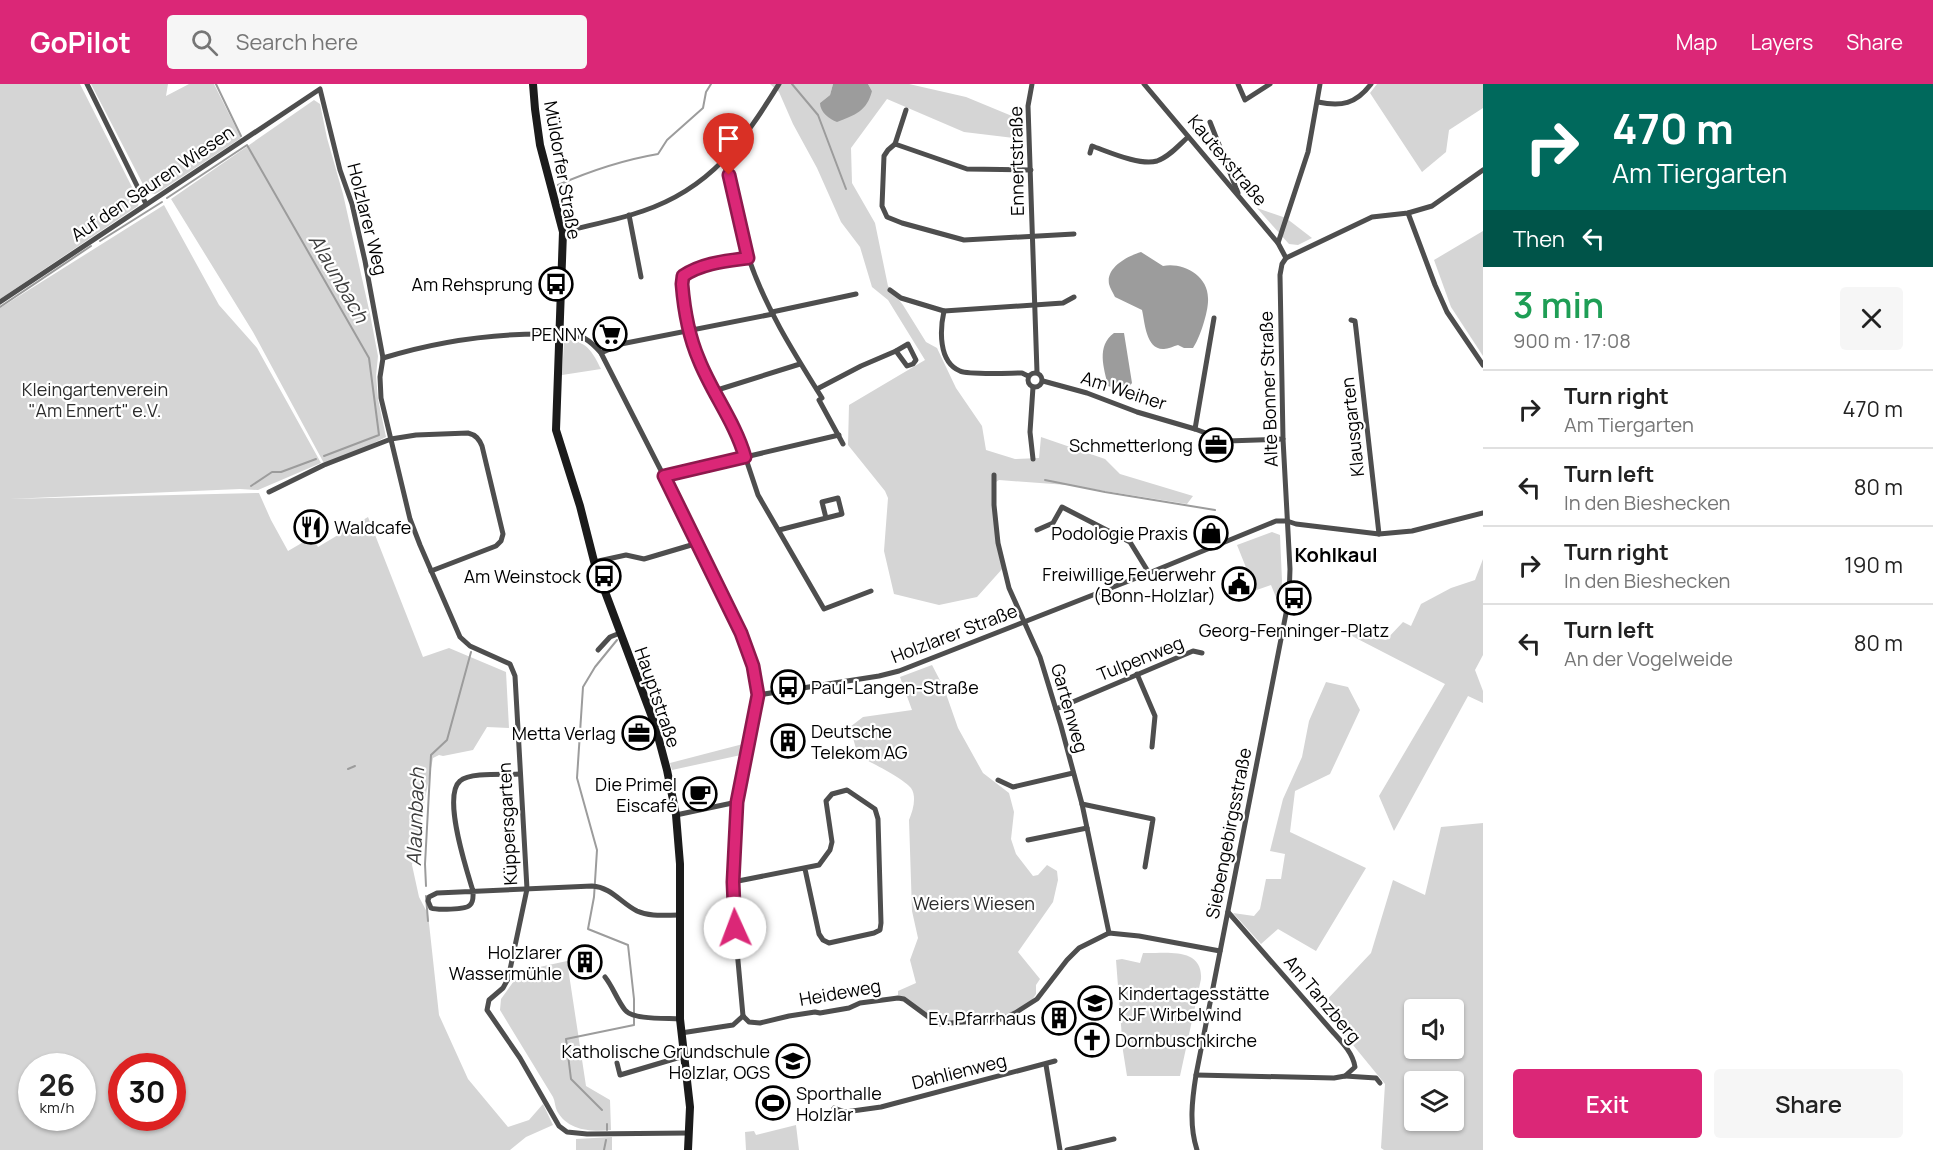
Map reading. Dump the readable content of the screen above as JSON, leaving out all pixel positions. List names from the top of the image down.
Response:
{
  "streets": {
    "main road": ["Müldorfer Straße", "Hauptstraße"],
    "street": [
      "Kautexstraße",
      "Ennertstraße",
      "Auf den Sauren Wiesen",
      "Holzlarer Weg",
      "Alte Bonner Straße",
      "Am Weiher",
      "Klausgarten",
      "Holzlarer Straße",
      "Tulpenweg",
      "Gartenweg",
      "Küppersgarten",
      "Siebengebirgsstraße",
      "Heideweg",
      "Am Tanzberg",
      "Dahlienweg"
    ]
  },
  "crossings": [
    ["Kautexstraße", "Alte Bonner Straße"],
    ["Ennertstraße", "Am Weiher"],
    ["Müldorfer Straße", "Hauptstraße"],
    ["Auf den Sauren Wiesen", "Holzlarer Weg"],
    ["Alte Bonner Straße", "Am Weiher"],
    ["Alte Bonner Straße", "Holzlarer Straße"],
    ["Alte Bonner Straße", "Siebengebirgsstraße"],
    ["Holzlarer Straße", "Gartenweg"],
    ["Holzlarer Straße", "Siebengebirgsstraße"],
    ["Tulpenweg", "Gartenweg"],
    ["Hauptstraße", "Küppersgarten"],
    ["Gartenweg", "Heideweg"],
    ["Siebengebirgsstraße", "Am Tanzberg"]
  ],
  "districts": ["Kohlkaul"],
  "water": ["Alaunbach"],
  "parks": ["Kleingartenverein \"Am Ennert\" e.V.", "Weiers Wiesen"],
  "places": {
    "bus stop": [
      "Am Rehsprung",
      "Am Weinstock",
      "Georg-Fenninger-Platz",
      "Paul-Langen-Straße"
    ],
    "supermarket": ["PENNY"],
    "office": ["Schmetterlong", "Metta Verlag"],
    "restaurant": ["Waldcafe"],
    "shop": ["Podologie Praxis"],
    "public building": ["Freiwillige Feuerwehr (Bonn-Holzlar)"],
    "building": ["Deutsche Telekom AG", "Holzlarer Wassermühle", "Ev. Pfarrhaus"],
    "cafe": ["Die Primel Eiscafé"],
    "school or university": ["Kindertagesstätte KJF Wirbelwind", "Katholische Grundschule Holzlar, OGS"],
    "church": ["Dornbuschkirche"],
    "sports": ["Sporthalle Holzlar"]
  },
  "page": {
    "header": "GoPilot",
    "search": "Search here",
    "nav": ["Map", "Layers", "Share"],
    "turn": ["470 m", "Am Tiergarten"],
    "then": "Then",
    "heading": ["3 min", "900 m · 17:08"],
    "list": [
      {
        "name": "Turn right",
        "note": "Am Tiergarten",
        "value": "470 m"
      },
      {
        "name": "Turn left",
        "note": "In den Bieshecken",
        "value": "80 m"
      },
      {
        "name": "Turn right",
        "note": "In den Bieshecken",
        "value": "190 m"
      },
      {
        "name": "Turn left",
        "note": "An der Vogelweide",
        "value": "80 m"
      }
    ],
    "speed": "26 km/h",
    "limit": "30",
    "buttons": ["Exit", "Share"]
  }
}
